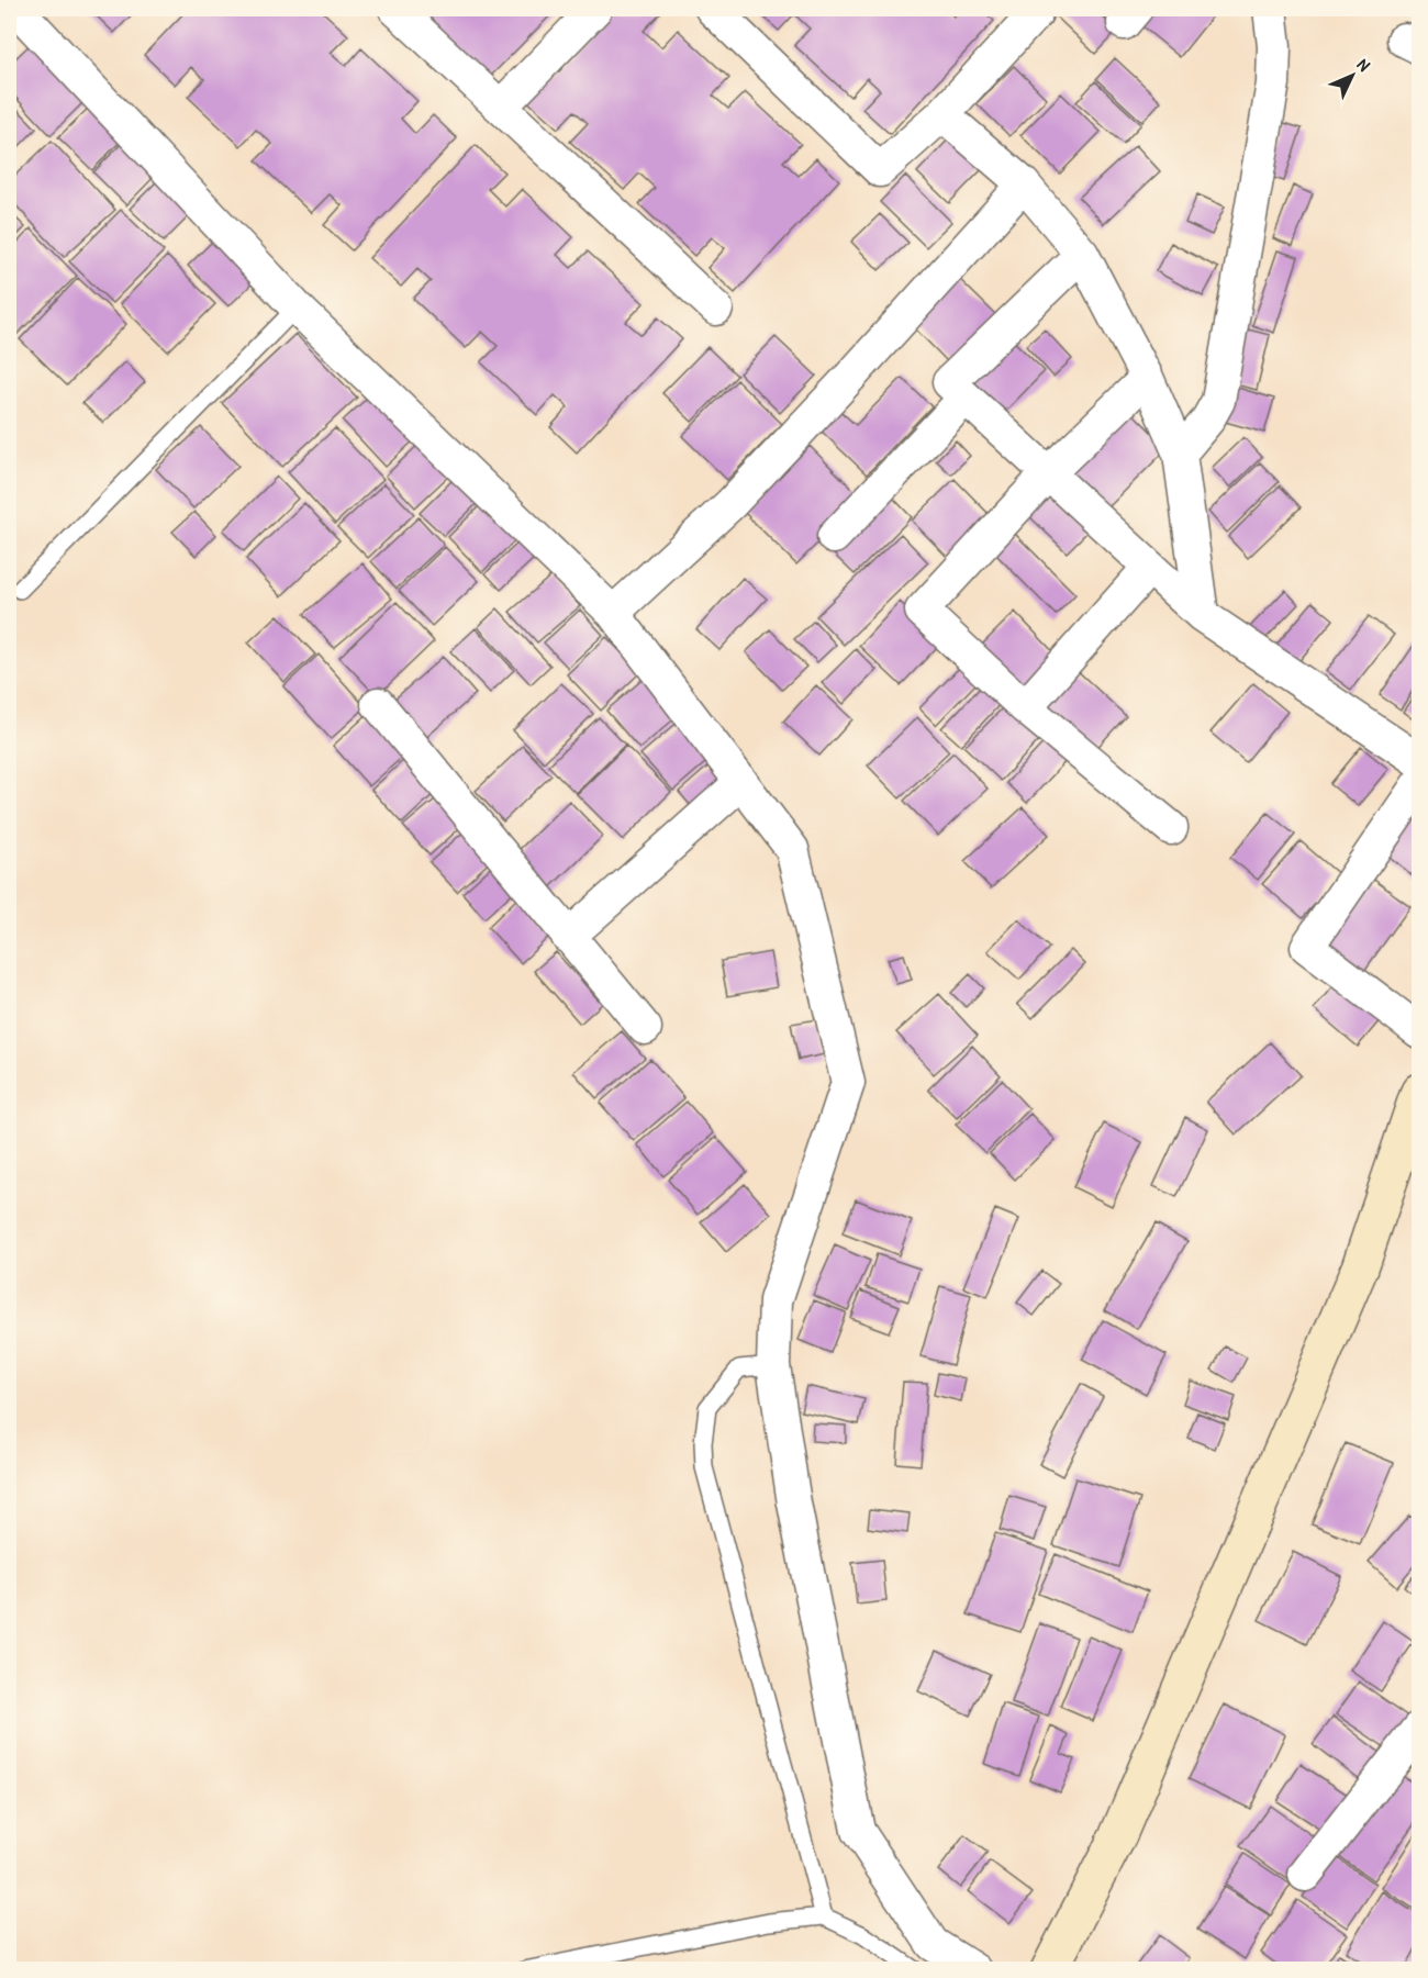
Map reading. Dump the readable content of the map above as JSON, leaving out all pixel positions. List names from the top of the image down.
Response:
{
  "north": "top right"
}
